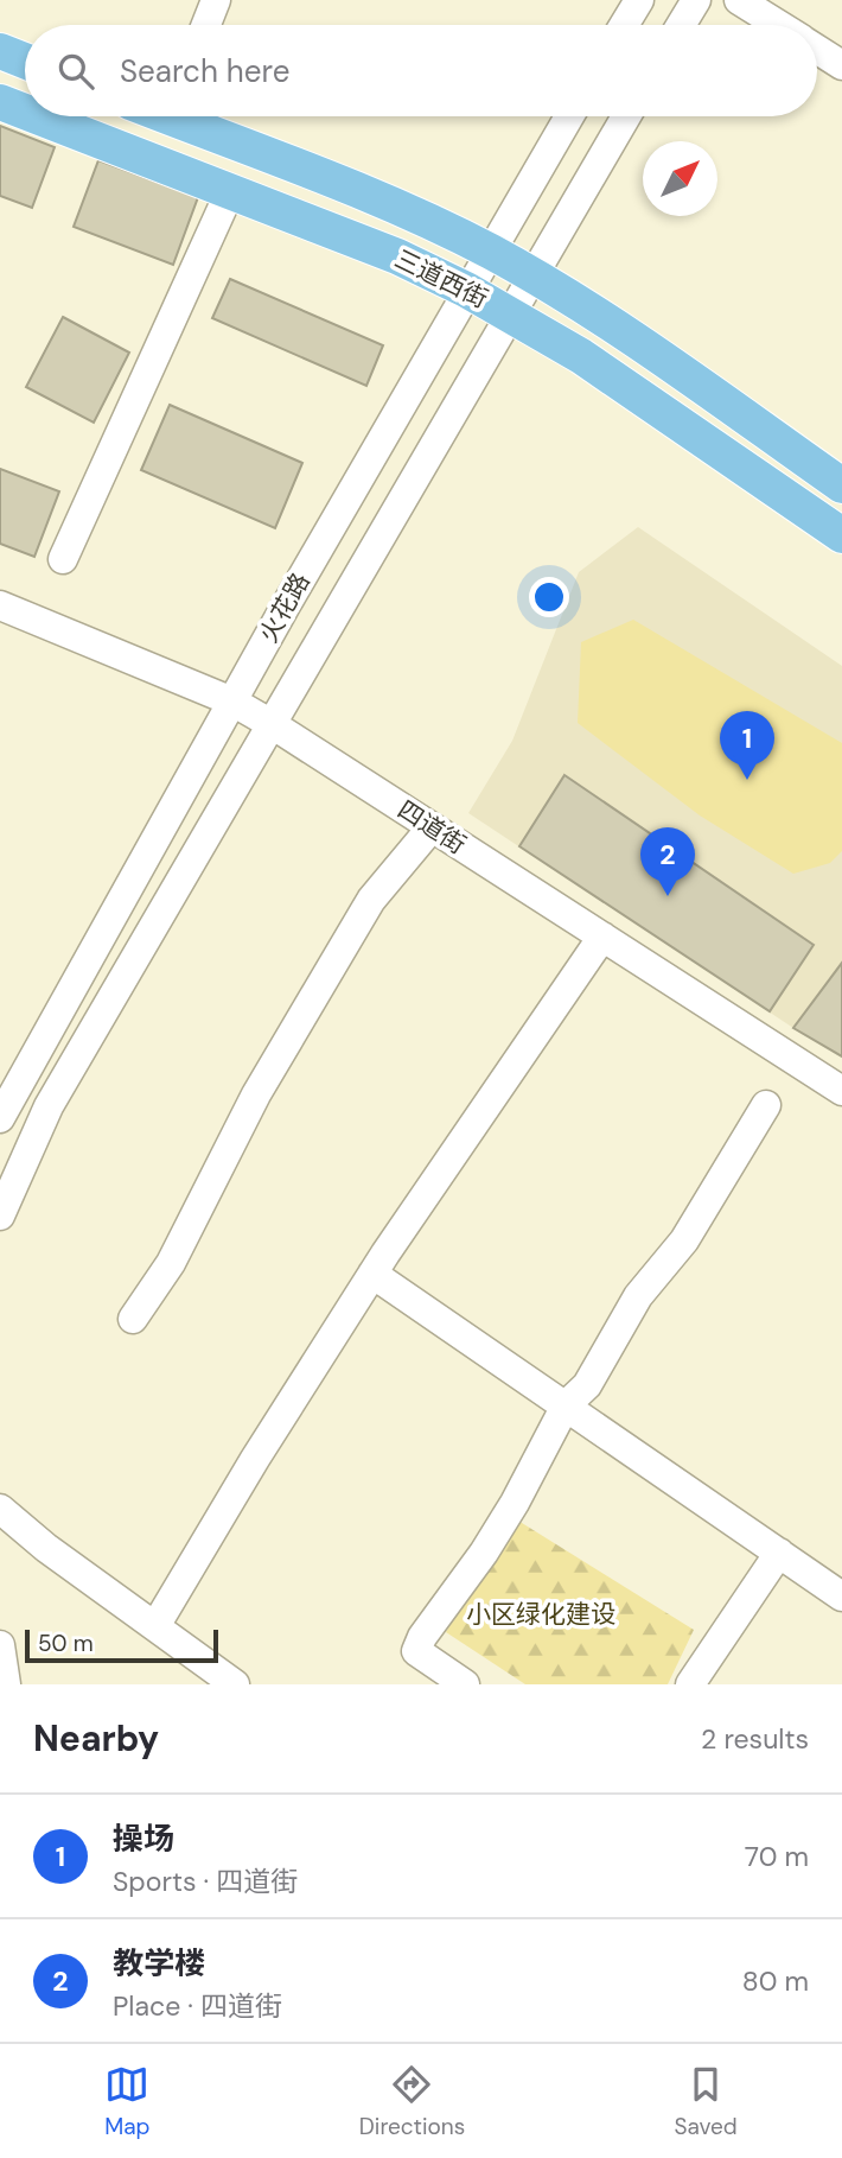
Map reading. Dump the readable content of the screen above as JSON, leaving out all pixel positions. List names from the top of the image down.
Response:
{
  "streets": {
    "main road": ["三道西街"],
    "street": ["火花路", "四道街"]
  },
  "crossings": [
    ["三道西街", "火花路"],
    ["火花路", "四道街"]
  ],
  "parks": ["小区绿化建设"],
  "scale_bar": "50 m",
  "north": "top right",
  "page": {
    "search": "Search here",
    "pins": ["1", "2"],
    "scale": "50 m",
    "heading": ["Nearby", "2 results"],
    "list": [
      {
        "mark": "1",
        "name": "操场",
        "note": "Sports · 四道街",
        "value": "70 m"
      },
      {
        "mark": "2",
        "name": "教学楼",
        "note": "Place · 四道街",
        "value": "80 m"
      }
    ],
    "nav": ["Map", "Directions", "Saved"]
  }
}
